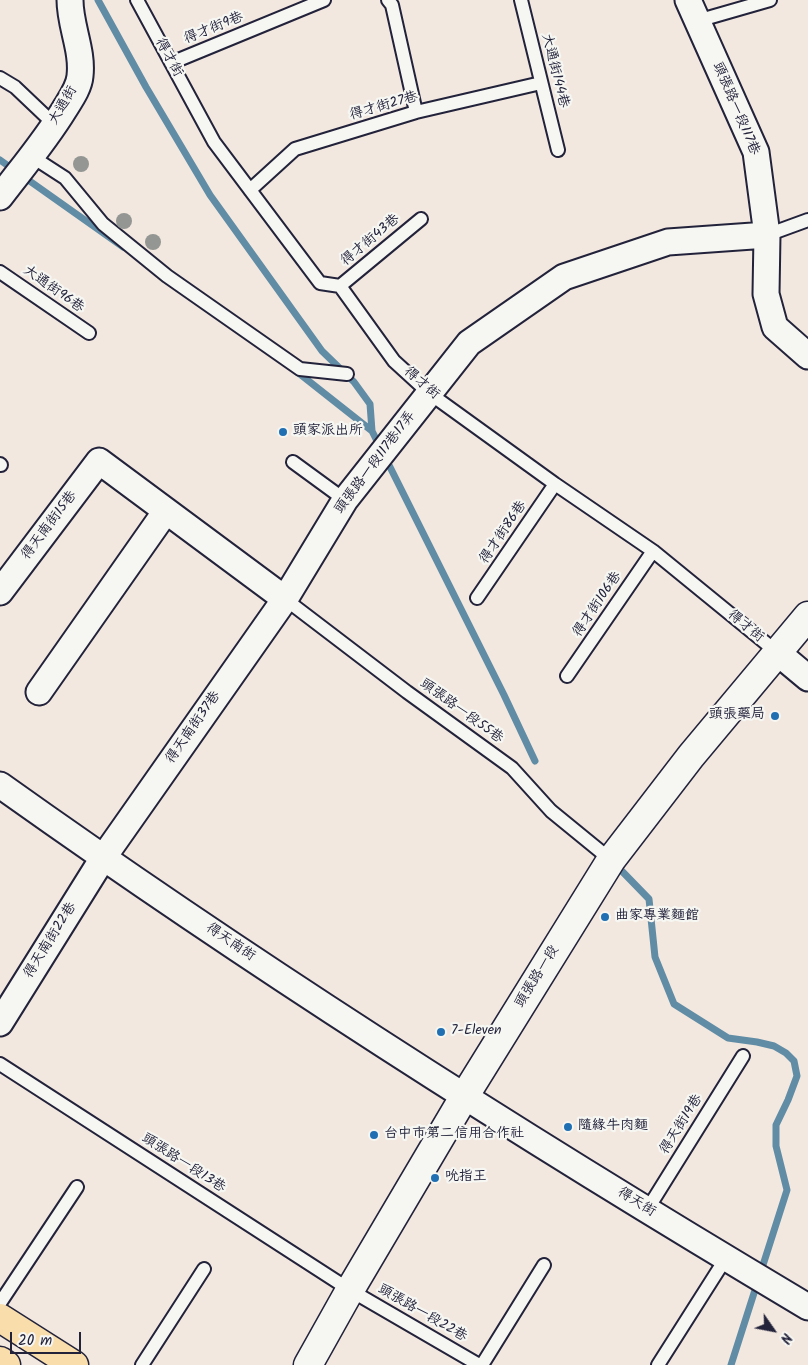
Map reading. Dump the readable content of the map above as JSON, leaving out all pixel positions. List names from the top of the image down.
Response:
{
  "streets": {
    "street": [
      "得才街",
      "大通街",
      "頭張路一段117巷",
      "頭張路一段117巷17弄",
      "得天南街15巷",
      "得天南街37巷",
      "得天南街22巷",
      "得天南街",
      "頭張路一段",
      "得天街"
    ],
    "lane": [
      "得才街9巷",
      "大通街144巷",
      "得才街27巷",
      "得才街43巷",
      "大通街96巷",
      "得才街86巷",
      "得才街106巷",
      "頭張路一段55巷",
      "得天街19巷",
      "頭張路一段13巷",
      "頭張路一段22巷"
    ]
  },
  "crossings": [
    ["得才街9巷", "得才街"],
    ["得才街", "得才街27巷"],
    ["得才街", "得才街43巷"],
    ["得才街", "頭張路一段117巷17弄"],
    ["得才街", "得才街86巷"],
    ["得才街", "得才街106巷"],
    ["得才街", "頭張路一段"],
    ["大通街144巷", "得才街27巷"],
    ["頭張路一段117巷", "頭張路一段117巷17弄"],
    ["頭張路一段117巷17弄", "得天南街37巷"],
    ["頭張路一段55巷", "得天南街37巷"],
    ["頭張路一段55巷", "頭張路一段"],
    ["得天南街37巷", "得天南街22巷"],
    ["得天南街37巷", "得天南街"],
    ["得天南街22巷", "得天南街"],
    ["得天南街", "頭張路一段"],
    ["得天南街", "得天街"],
    ["頭張路一段", "頭張路一段13巷"],
    ["頭張路一段", "得天街"],
    ["頭張路一段", "頭張路一段22巷"],
    ["得天街19巷", "得天街"],
    ["頭張路一段13巷", "頭張路一段22巷"]
  ],
  "places": [
    "頭家派出所",
    "頭張藥局",
    "曲家專業麵館",
    "7-Eleven",
    "隨緣牛肉麵",
    "台中市第二信用合作社",
    "吮指王"
  ],
  "scale_bar": "20 m",
  "north": "bottom right"
}
